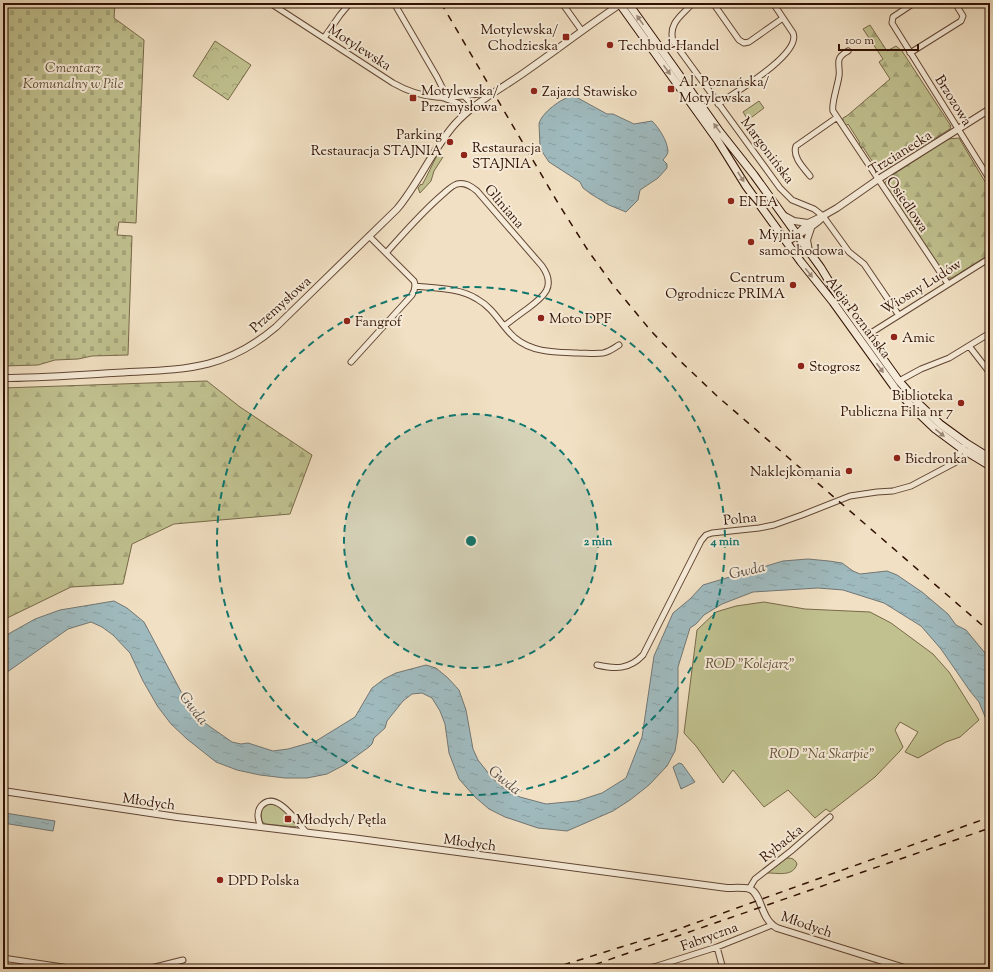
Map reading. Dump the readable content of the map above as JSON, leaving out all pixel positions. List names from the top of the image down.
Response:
{
  "streets": {
    "main road": ["Aleja Poznańska"],
    "street": [
      "Motylewska",
      "Brzozowa",
      "Margonińska",
      "Trzcianecka",
      "Osiedlowa",
      "Gliniana",
      "Wiosny Ludów",
      "Przemysłowa",
      "Polna",
      "Młodych",
      "Rybacka",
      "Fabryczna"
    ]
  },
  "crossings": [
    ["Motylewska", "Przemysłowa"],
    ["Motylewska", "Aleja Poznańska"],
    ["Brzozowa", "Trzcianecka"],
    ["Margonińska", "Trzcianecka"],
    ["Margonińska", "Wiosny Ludów"],
    ["Trzcianecka", "Osiedlowa"],
    ["Trzcianecka", "Aleja Poznańska"],
    ["Osiedlowa", "Wiosny Ludów"],
    ["Wiosny Ludów", "Aleja Poznańska"],
    ["Aleja Poznańska", "Polna"],
    ["Młodych", "Rybacka"],
    ["Młodych", "Fabryczna"]
  ],
  "water": ["Gwda"],
  "parks": ["Cmentarz Komunalny w Pile", "ROD \"Kolejarz\"", "ROD \"Na Skarpie\""],
  "places": {
    "transit": [
      "Motylewska/ Chodzieska",
      "Al. Poznańska/ Motylewska",
      "Motylewska/ Przemysłowa",
      "Młodych/ Pętla"
    ],
    "other": [
      "Techbud-Handel",
      "Zajazd Stawisko",
      "Parking Restauracja STAJNIA",
      "Restauracja STAJNIA",
      "ENEA",
      "Myjnia samochodowa",
      "Centrum Ogrodnicze PRIMA",
      "Moto DPF",
      "Fangrof",
      "Amic",
      "Stogrosz",
      "Biblioteka Publiczna Filia nr 7",
      "Biedronka",
      "Naklejkomania",
      "DPD Polska"
    ]
  },
  "scale_bar": "100 m",
  "rings": ["2 min", "4 min"]
}
